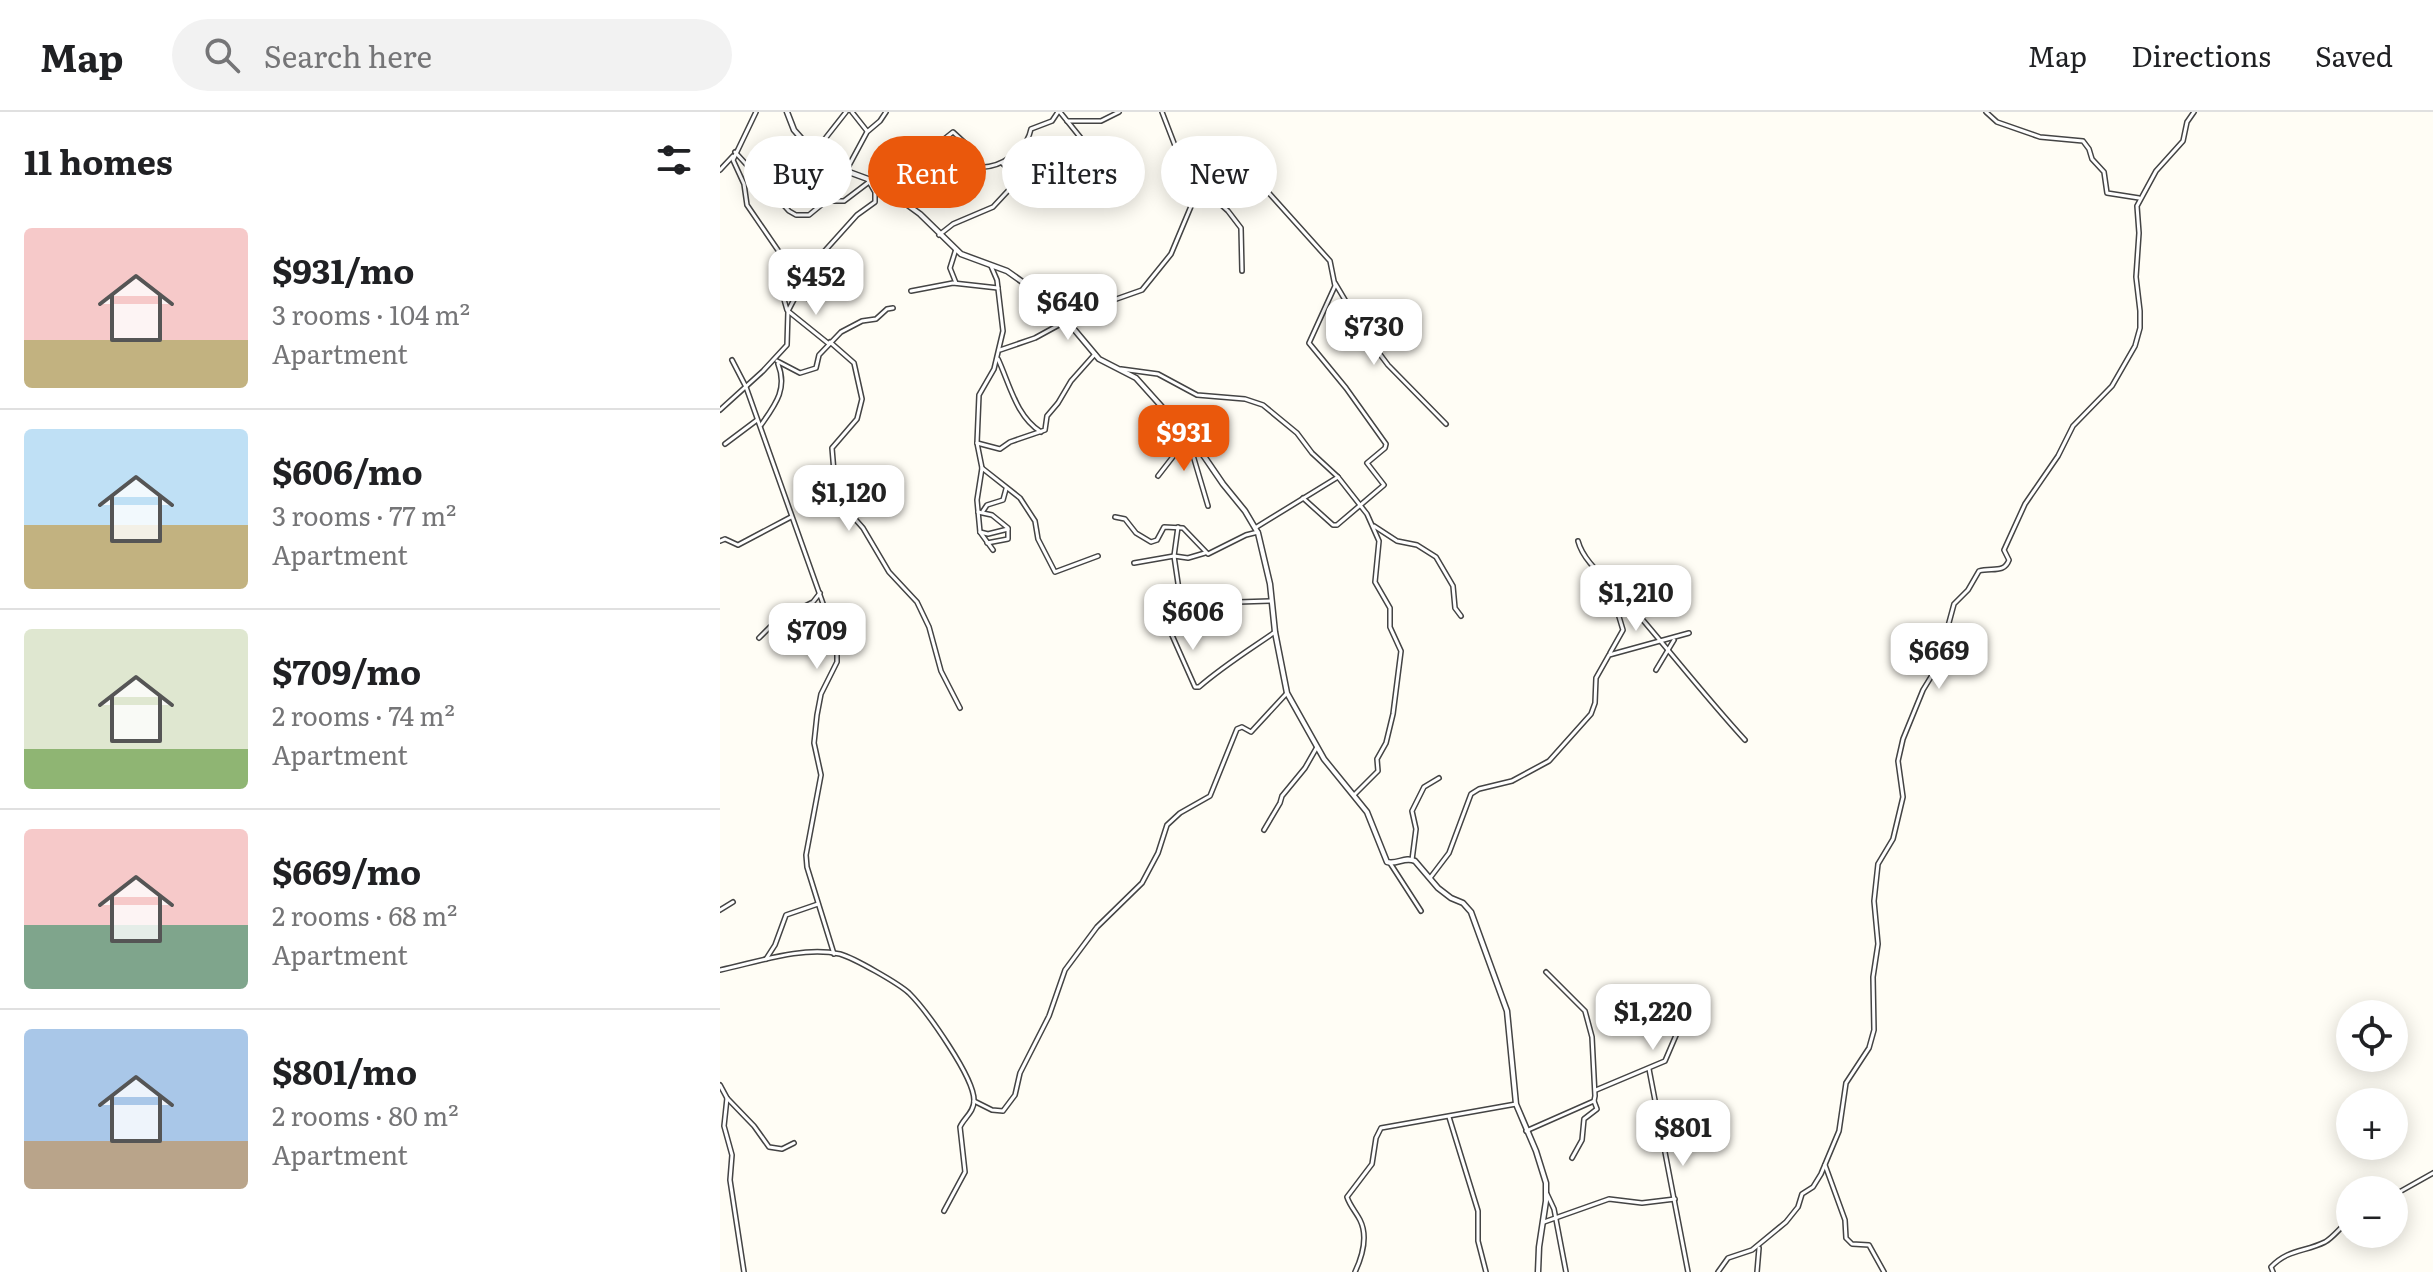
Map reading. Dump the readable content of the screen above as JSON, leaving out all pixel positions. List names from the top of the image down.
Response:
{
  "page": {
    "header": "Map",
    "search": "Search here",
    "nav": ["Map", "Directions", "Saved"],
    "heading": "11 homes",
    "chip": [
      "Buy",
      "Rent",
      "Filters",
      "New"
    ],
    "list": [
      {
        "name": "$931/mo",
        "note": "3 rooms · 104 m² · Apartment"
      },
      {
        "name": "$606/mo",
        "note": "3 rooms · 77 m² · Apartment"
      },
      {
        "name": "$709/mo",
        "note": "2 rooms · 74 m² · Apartment"
      },
      {
        "name": "$669/mo",
        "note": "2 rooms · 68 m² · Apartment"
      },
      {
        "name": "$801/mo",
        "note": "2 rooms · 80 m² · Apartment"
      }
    ],
    "price": [
      "$452",
      "$640",
      "$730",
      "$931",
      "$1,120",
      "$1,210",
      "$606",
      "$709",
      "$669",
      "$1,220",
      "$801"
    ],
    "map_buttons": ["+", "−"]
  }
}
